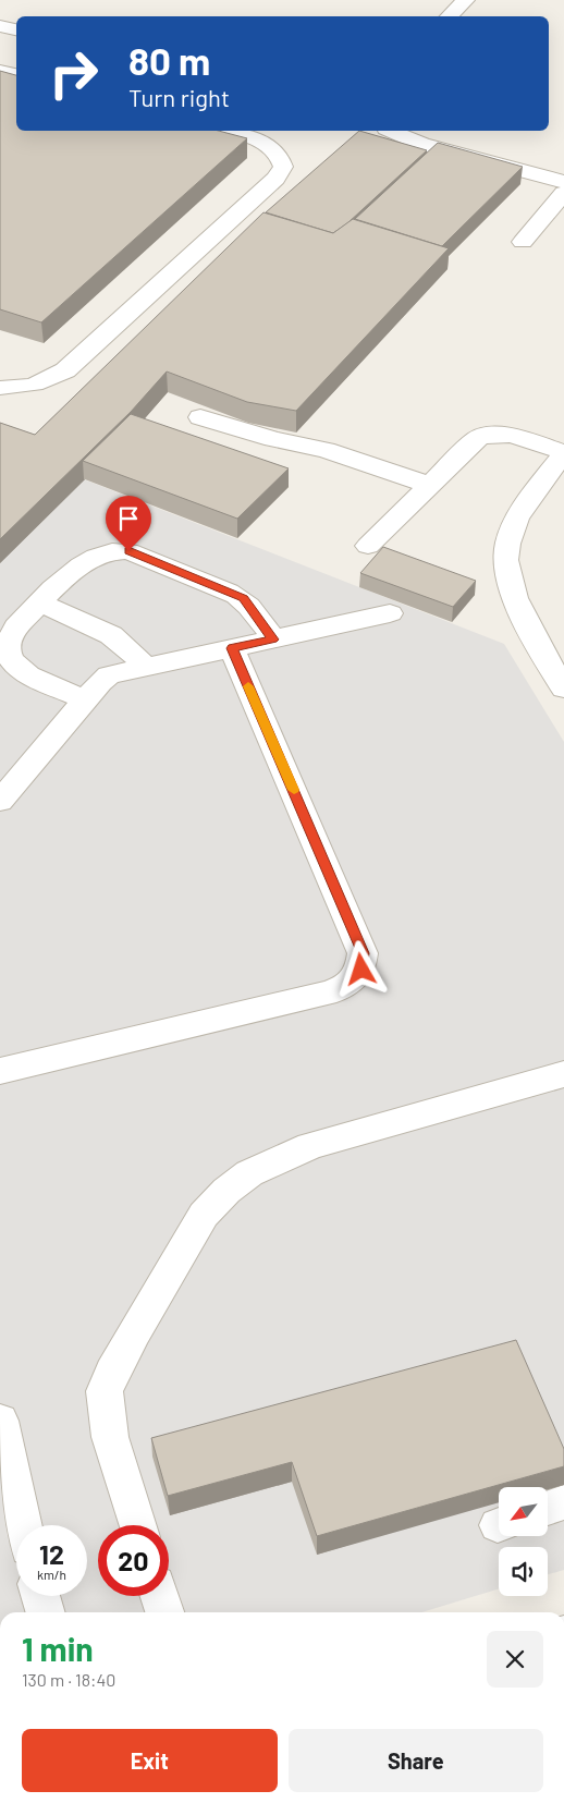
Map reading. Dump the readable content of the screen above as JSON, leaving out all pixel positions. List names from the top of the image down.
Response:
{
  "north": "bottom left",
  "page": {
    "turn": ["80 m", "Turn right"],
    "speed": "12 km/h",
    "limit": "20",
    "heading": ["1 min", "130 m · 18:40"],
    "buttons": ["Exit", "Share"]
  }
}
